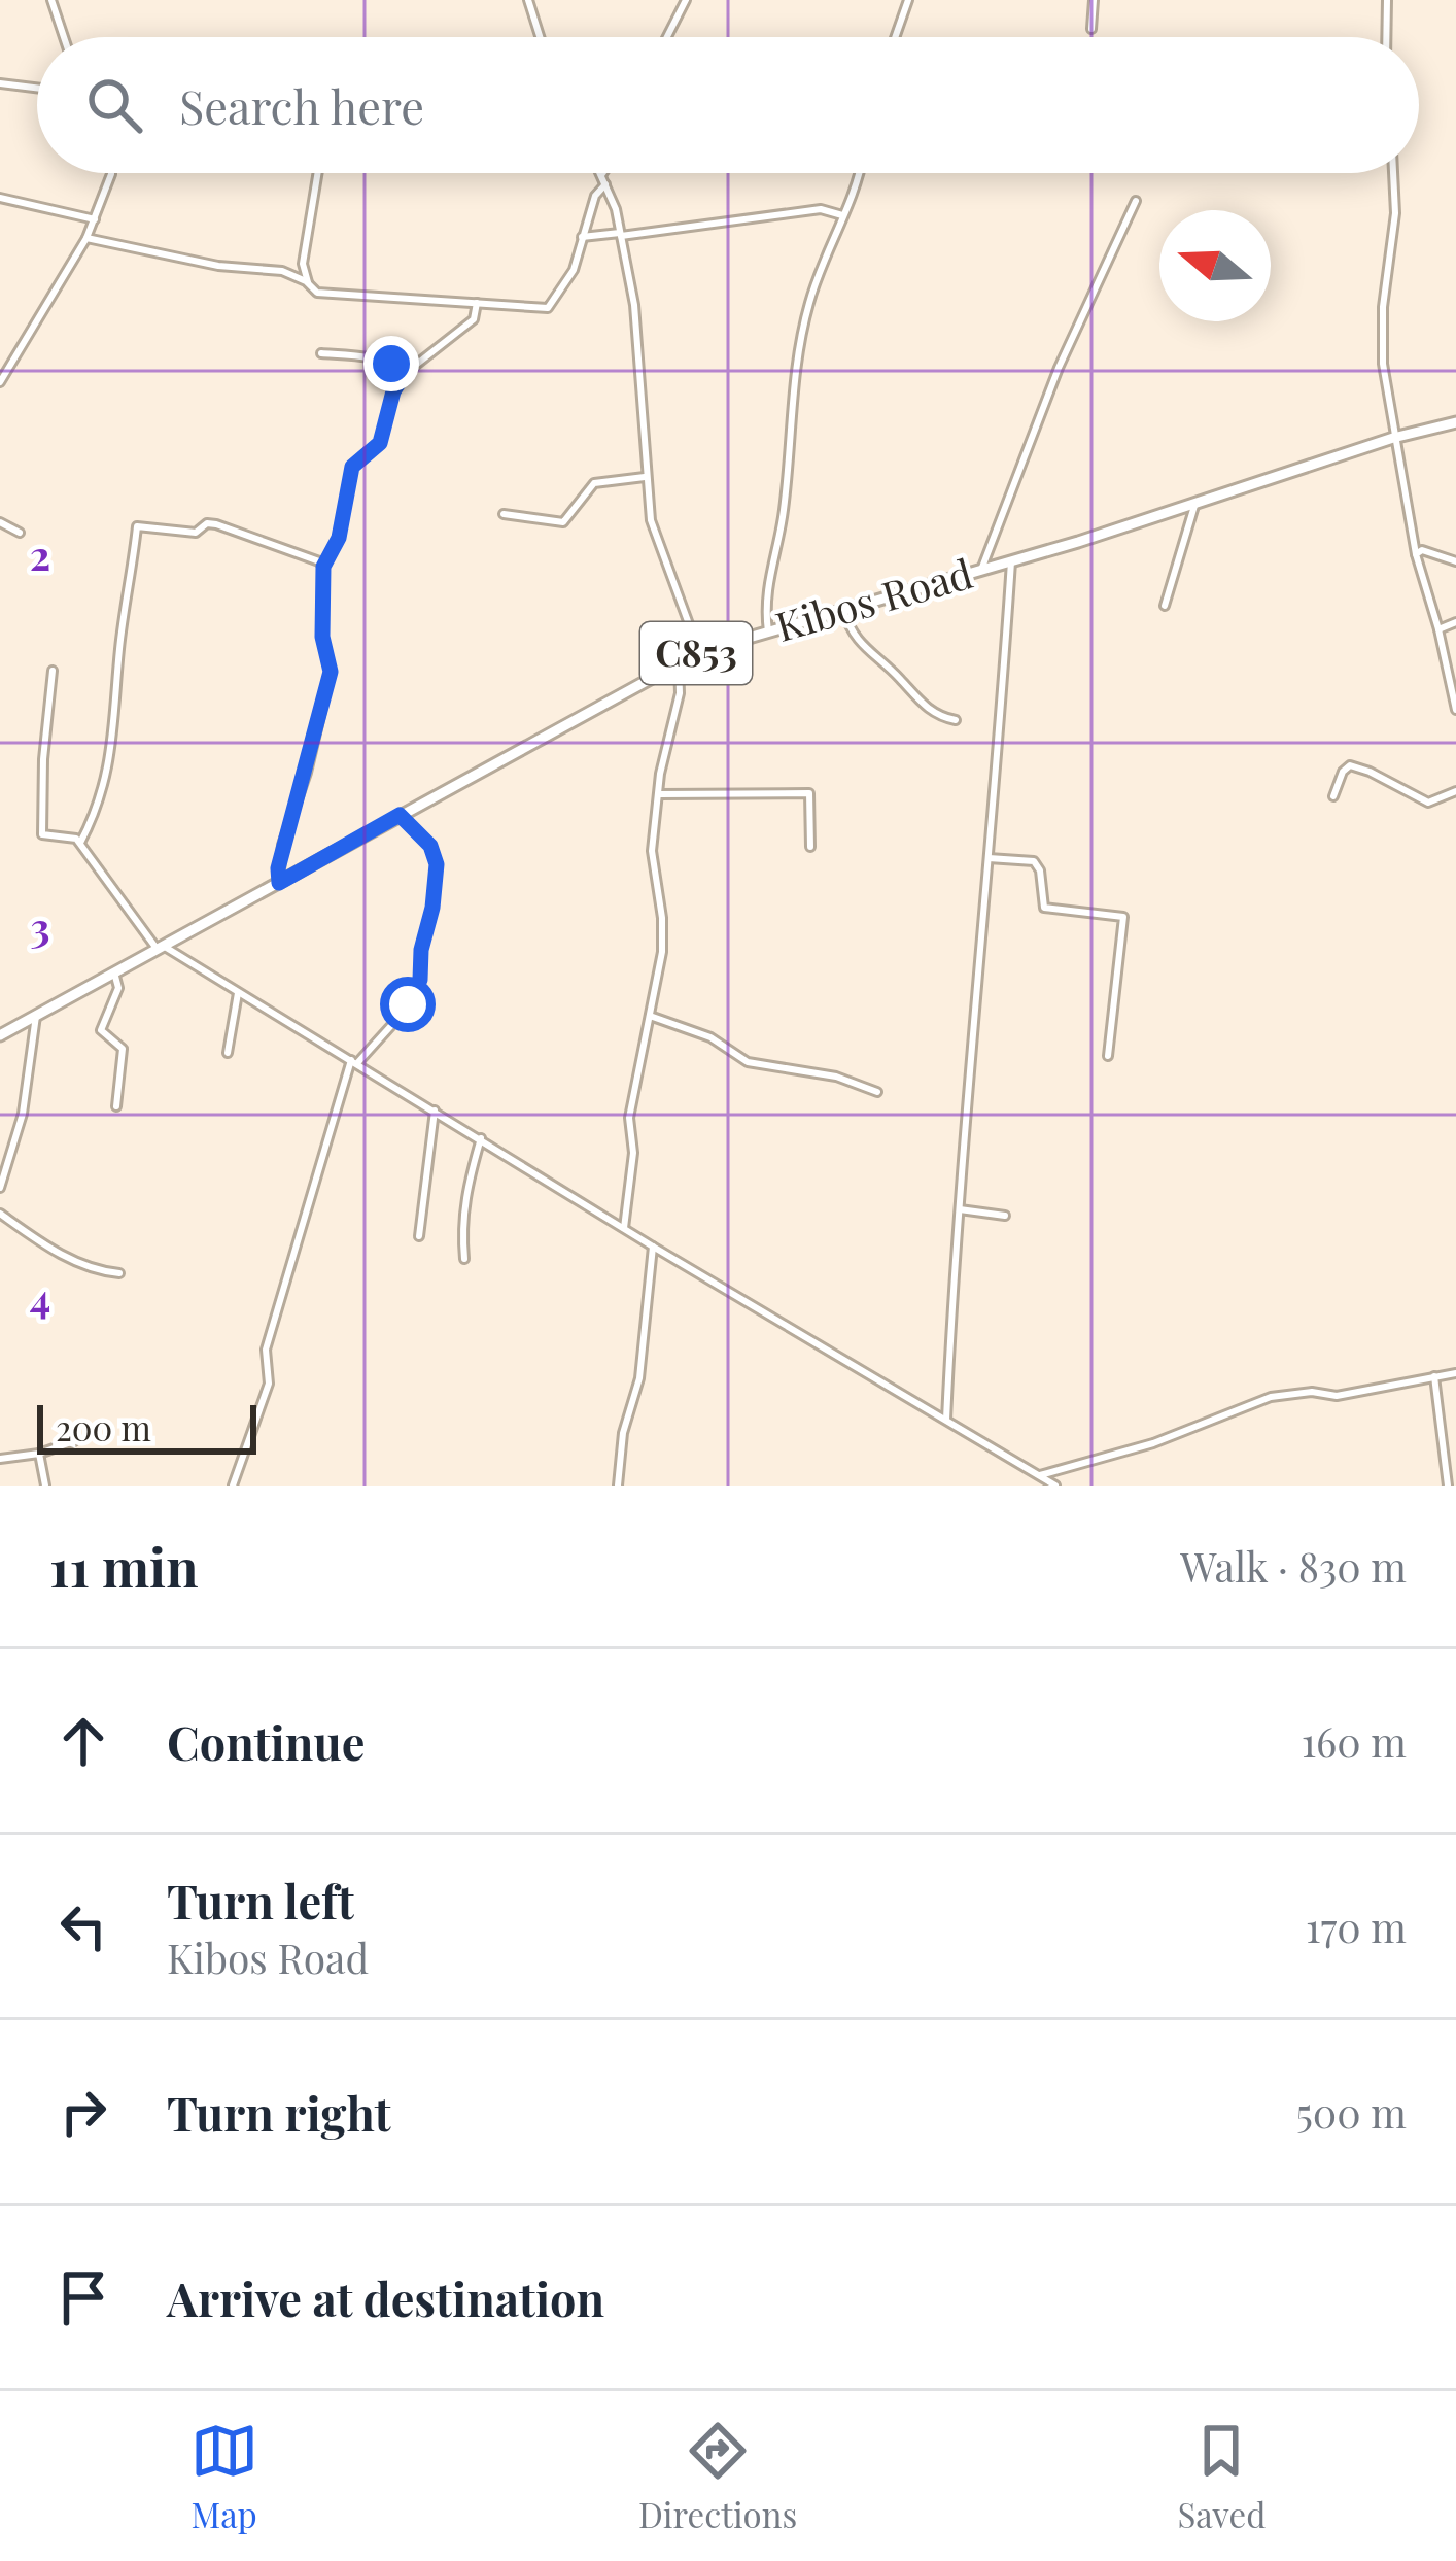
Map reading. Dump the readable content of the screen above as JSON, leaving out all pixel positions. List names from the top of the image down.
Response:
{
  "streets": {
    "main road": ["Kibos Road", "C853"]
  },
  "scale_bar": "200 m",
  "north": "left",
  "page": {
    "search": "Search here",
    "scale": "200 m",
    "heading": ["11 min", "Walk · 830 m"],
    "list": [
      ["Continue", "160 m"],
      ["Turn left", "Kibos Road", "170 m"],
      ["Turn right", "500 m"],
      "Arrive at destination"
    ],
    "nav": ["Map", "Directions", "Saved"]
  },
  "grid": {
    "rows": ["2", "3", "4"]
  }
}
